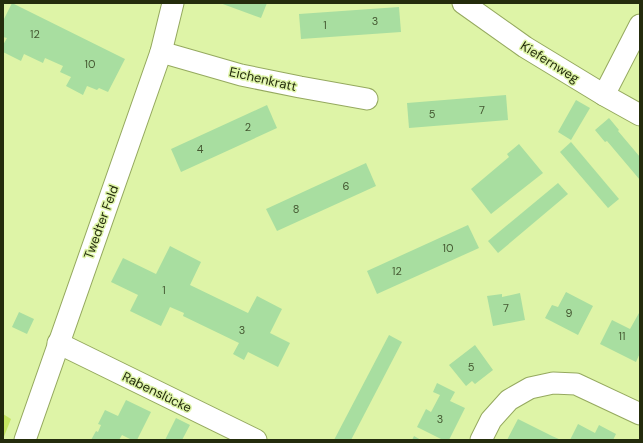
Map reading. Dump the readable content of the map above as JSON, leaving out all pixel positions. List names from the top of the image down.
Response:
{
  "streets": {
    "street": [
      "Kiefernweg",
      "Eichenkratt",
      "Twedter Feld",
      "Rabenslücke"
    ]
  },
  "crossings": [
    ["Eichenkratt", "Twedter Feld"],
    ["Twedter Feld", "Rabenslücke"]
  ],
  "house_numbers": [
    "3",
    "1",
    "12",
    "10",
    "7",
    "5",
    "2",
    "4",
    "6",
    "8",
    "10",
    "12",
    "1",
    "7",
    "9",
    "3",
    "11",
    "5",
    "3"
  ]
}
